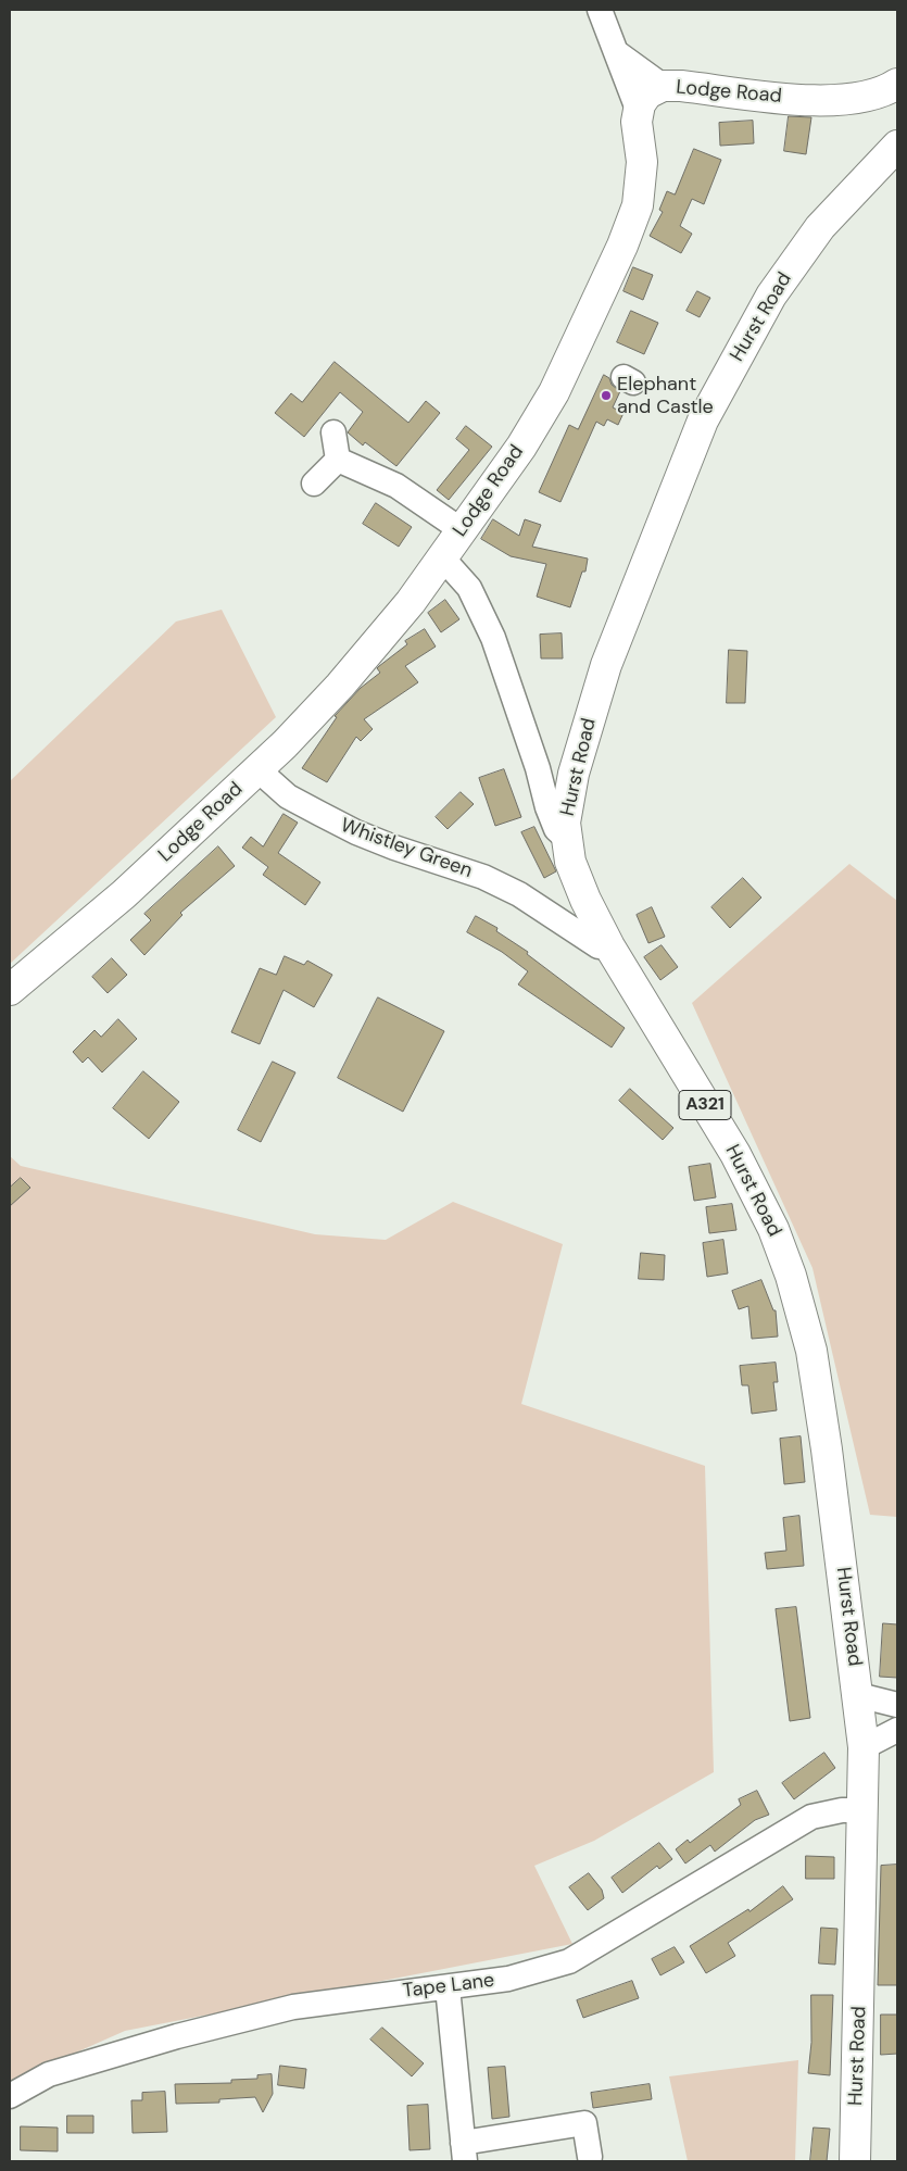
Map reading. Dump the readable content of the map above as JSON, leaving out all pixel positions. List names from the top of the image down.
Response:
{
  "streets": {
    "main road": ["Lodge Road", "Hurst Road", "A321"],
    "street": ["Whistley Green", "Tape Lane"]
  },
  "crossings": [
    ["Lodge Road", "Whistley Green"],
    ["Hurst Road", "Whistley Green"],
    ["Hurst Road", "Tape Lane"]
  ],
  "places": ["Elephant and Castle"]
}
